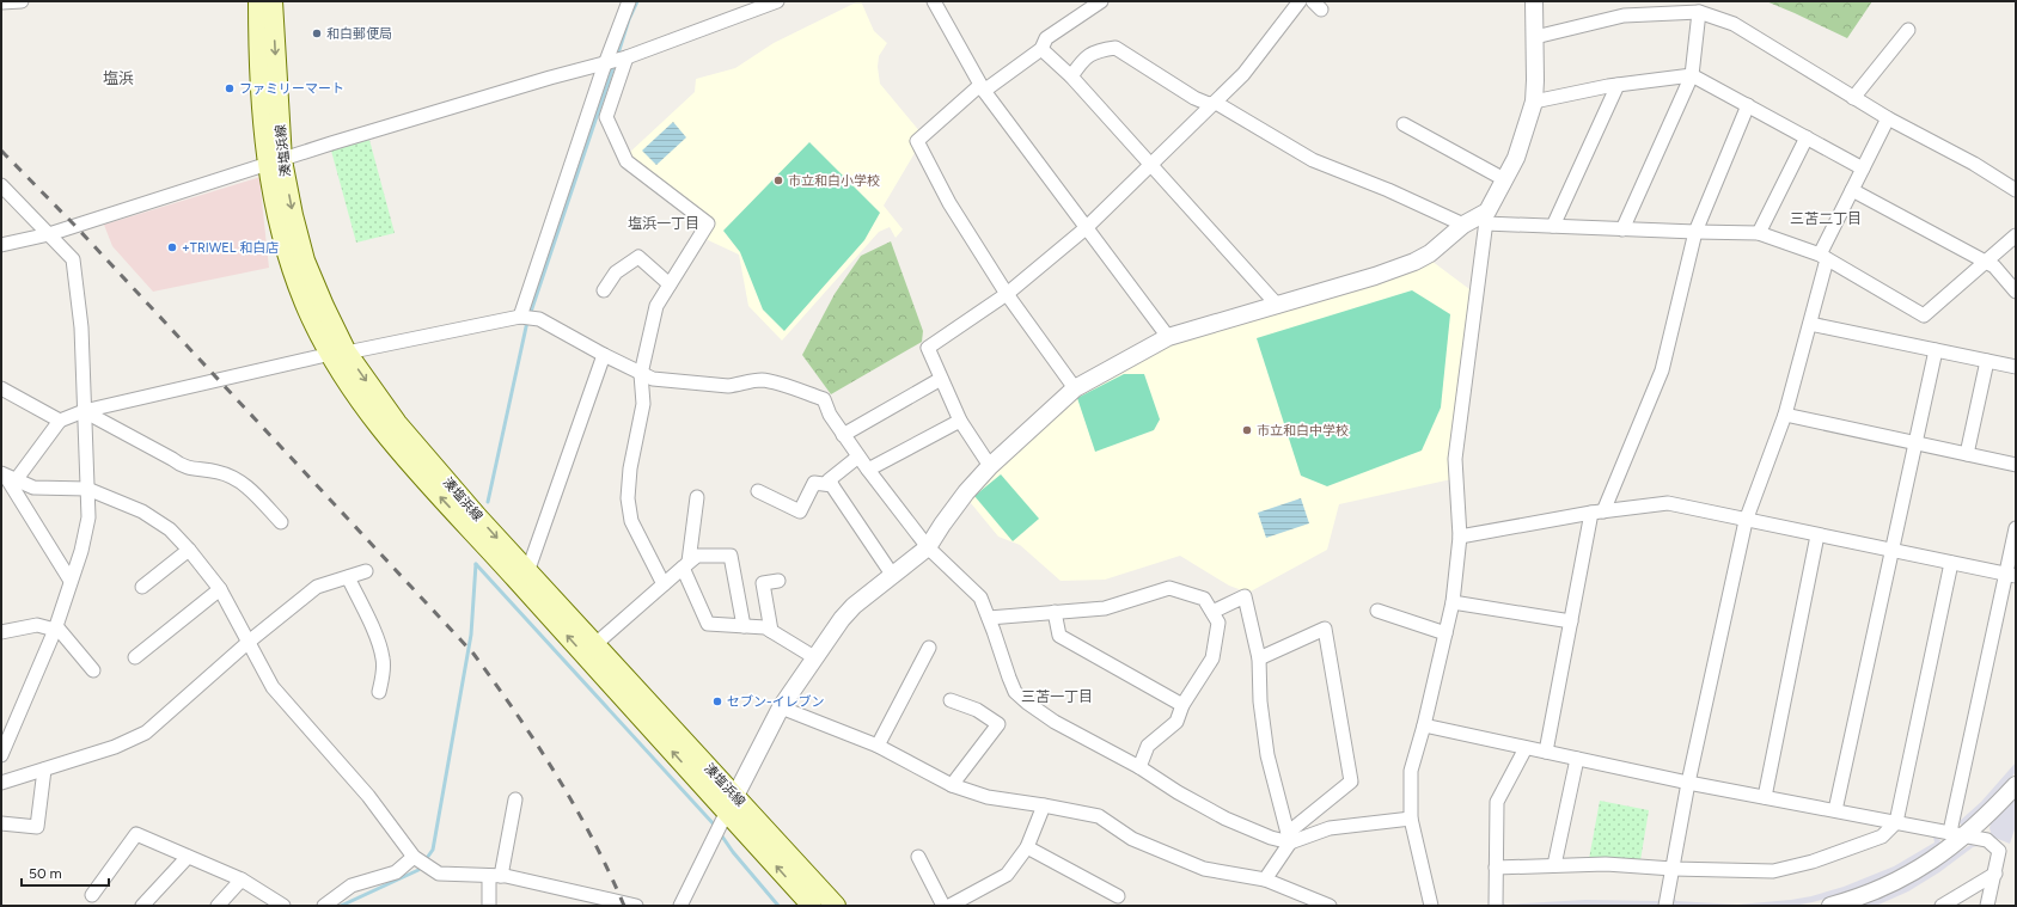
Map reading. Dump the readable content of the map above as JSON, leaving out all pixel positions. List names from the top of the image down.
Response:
{
  "streets": {
    "main road": ["湊塩浜線"]
  },
  "districts": [
    "塩浜",
    "三苫二丁目",
    "塩浜一丁目",
    "三苫一丁目"
  ],
  "places": [
    "和白郵便局",
    "ファミリーマート",
    "市立和白小学校",
    "+TRIWEL 和白店",
    "市立和白中学校",
    "セブン-イレブン"
  ],
  "scale_bar": "50 m"
}
